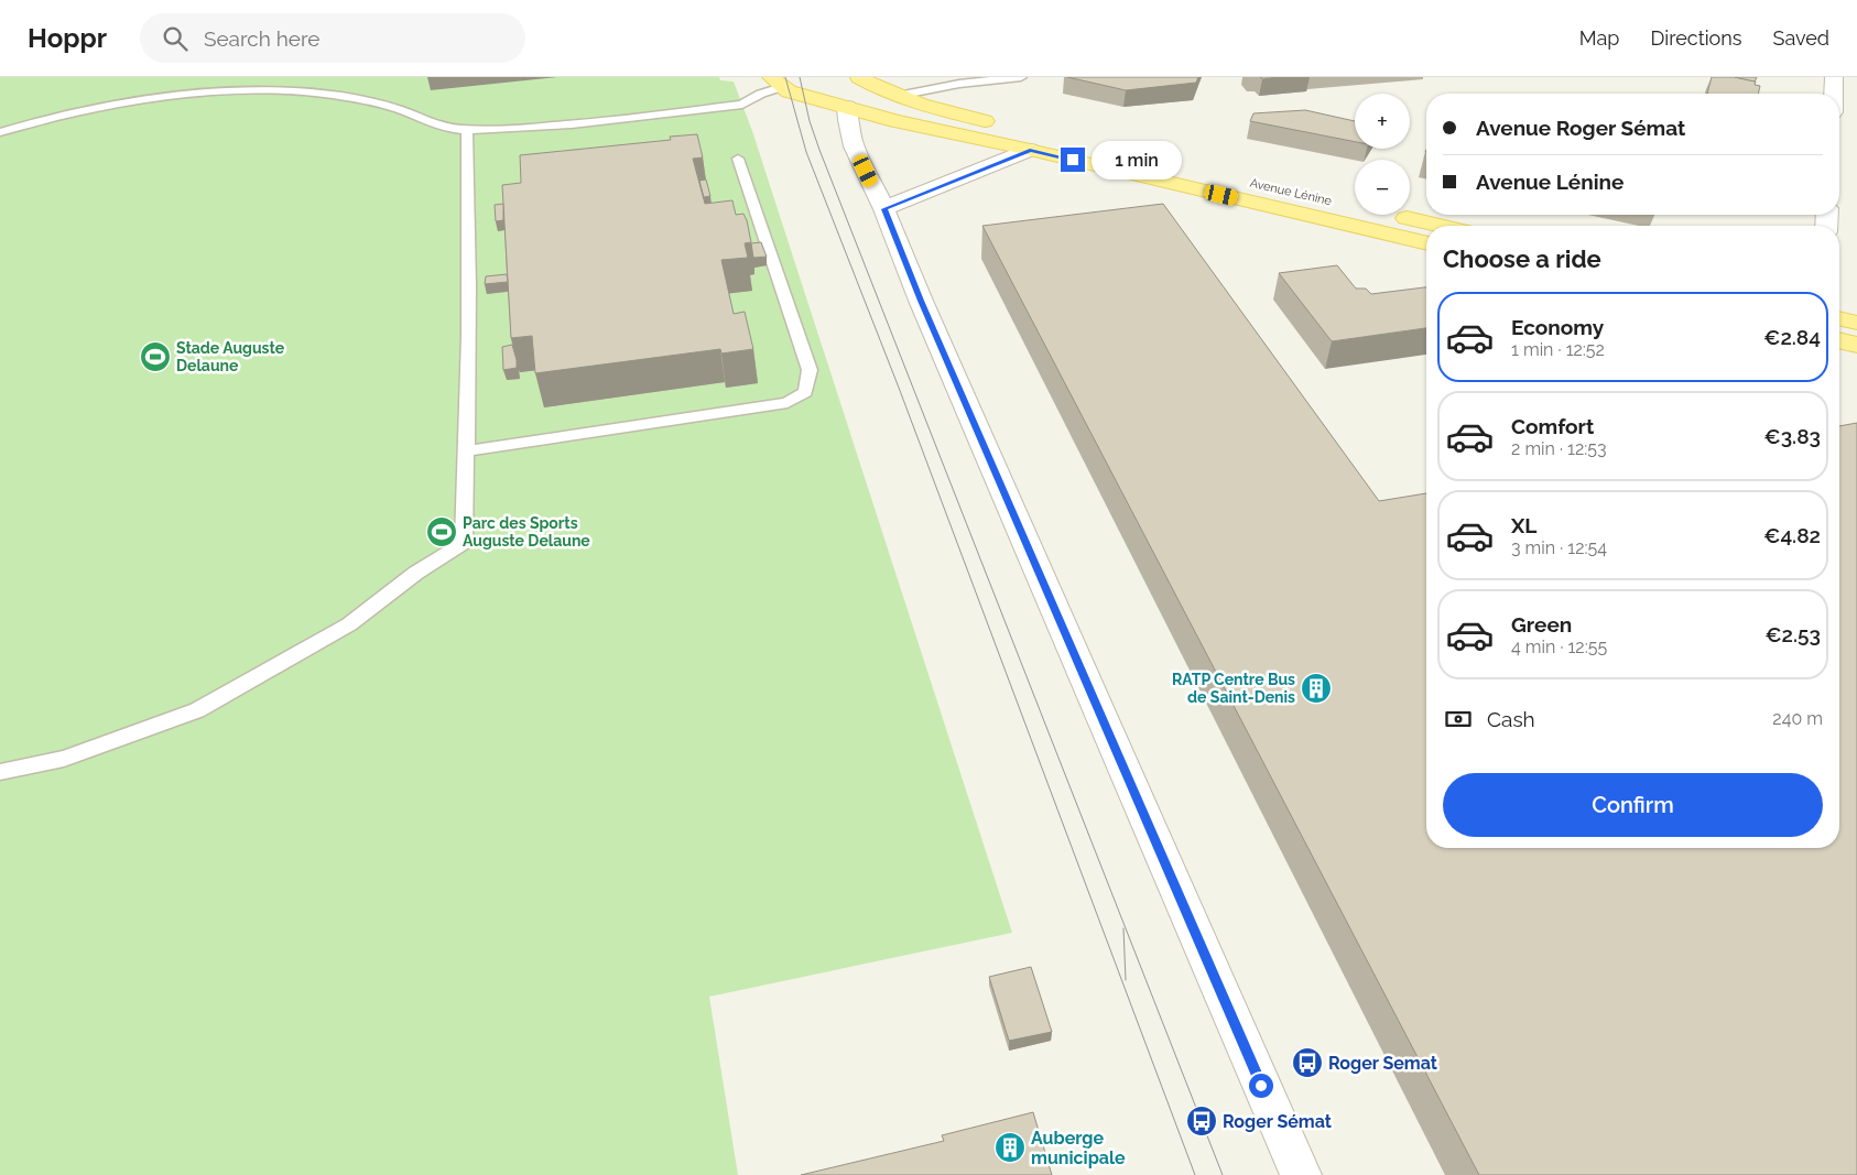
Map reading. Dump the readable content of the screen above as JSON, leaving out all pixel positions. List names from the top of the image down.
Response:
{
  "streets": {
    "main road": ["Avenue Lénine"]
  },
  "places": {
    "sports": ["Stade Auguste Delaune", "Parc des Sports Auguste Delaune"],
    "building": ["RATP Centre Bus de Saint-Denis", "Auberge municipale"],
    "bus stop": ["Roger Semat", "Roger Sémat"]
  },
  "page": {
    "header": "Hoppr",
    "search": "Search here",
    "nav": ["Map", "Directions", "Saved"],
    "map_buttons": ["+", "−"],
    "banner": ["Avenue Roger Sémat", "Avenue Lénine"],
    "bubble": "1 min",
    "heading": "Choose a ride",
    "list": [
      {
        "name": "Economy",
        "note": "1 min · 12:52",
        "value": "€2.84"
      },
      {
        "name": "Comfort",
        "note": "2 min · 12:53",
        "value": "€3.83"
      },
      {
        "name": "XL",
        "note": "3 min · 12:54",
        "value": "€4.82"
      },
      {
        "name": "Green",
        "note": "4 min · 12:55",
        "value": "€2.53"
      }
    ],
    "pay": ["Cash", "240 m"],
    "buttons": "Confirm"
  }
}
